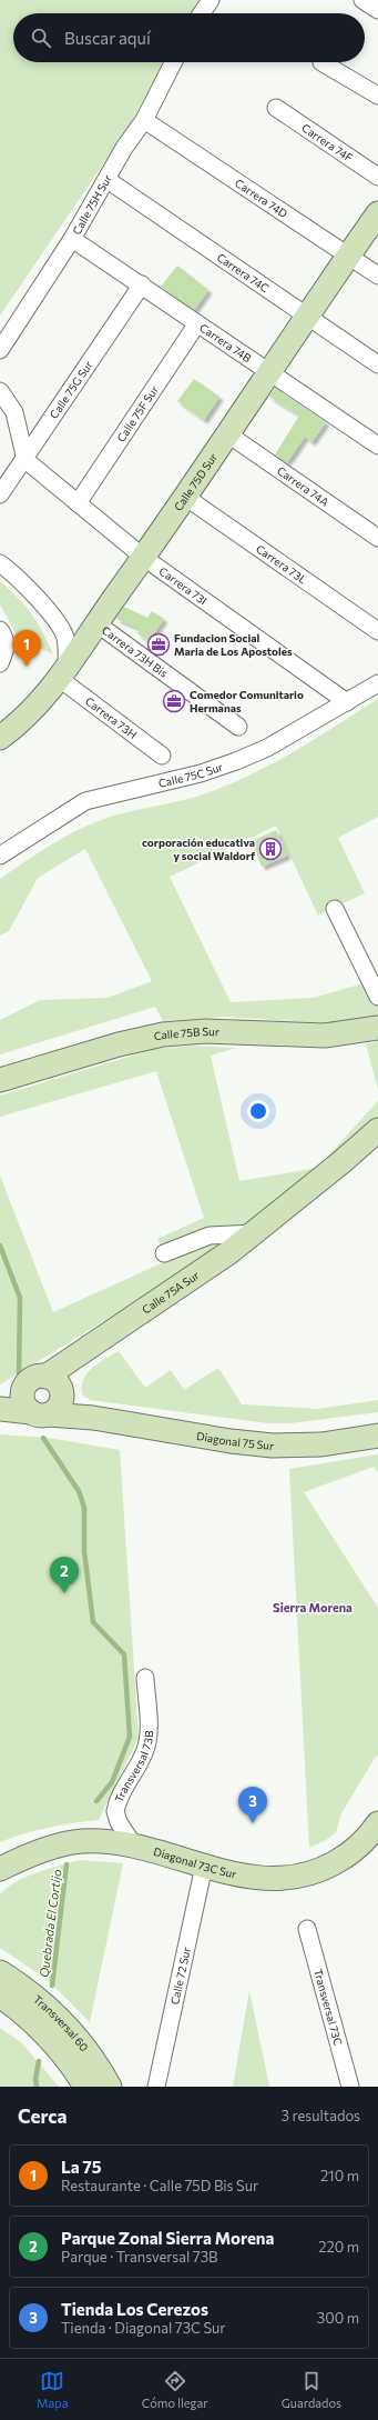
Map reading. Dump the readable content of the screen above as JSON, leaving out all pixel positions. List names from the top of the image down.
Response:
{
  "streets": {
    "street": [
      "Carrera 74F",
      "Carrera 74D",
      "Calle 75H Sur",
      "Carrera 74C",
      "Carrera 74B",
      "Calle 75G Sur",
      "Calle 75F Sur",
      "Calle 75D Sur",
      "Carrera 74A",
      "Carrera 73L",
      "Carrera 73I",
      "Carrera 73H Bis",
      "Carrera 73H",
      "Calle 75C Sur",
      "Calle 75B Sur",
      "Calle 75A Sur",
      "Diagonal 75 Sur",
      "Transversal 73B",
      "Diagonal 73C Sur",
      "Calle 72 Sur",
      "Transversal 73C",
      "Transversal 60"
    ]
  },
  "crossings": [
    ["Carrera 74D", "Calle 75H Sur"],
    ["Carrera 74D", "Calle 75D Sur"],
    ["Calle 75H Sur", "Carrera 74C"],
    ["Calle 75H Sur", "Carrera 74B"],
    ["Carrera 74C", "Calle 75D Sur"],
    ["Carrera 74B", "Calle 75G Sur"],
    ["Carrera 74B", "Calle 75F Sur"],
    ["Carrera 74B", "Calle 75D Sur"],
    ["Calle 75G Sur", "Carrera 73I"],
    ["Calle 75F Sur", "Carrera 73I"],
    ["Calle 75D Sur", "Carrera 74A"],
    ["Calle 75D Sur", "Carrera 73L"],
    ["Calle 75D Sur", "Carrera 73I"],
    ["Calle 75D Sur", "Carrera 73H Bis"],
    ["Calle 75D Sur", "Carrera 73H"],
    ["Carrera 73I", "Calle 75C Sur"],
    ["Calle 75A Sur", "Diagonal 75 Sur"],
    ["Transversal 73B", "Diagonal 73C Sur"],
    ["Diagonal 73C Sur", "Calle 72 Sur"]
  ],
  "districts": ["Sierra Morena"],
  "water": ["Quebrada El Cortijo"],
  "places": {
    "office": ["Fundacion Social Maria de Los Apostoles", "Comedor Comunitario Hermanas"],
    "building": ["corporación educativa y social Waldorf"]
  },
  "page": {
    "search": "Buscar aquí",
    "pins": ["1", "2", "3"],
    "heading": ["Cerca", "3 resultados"],
    "list": [
      {
        "mark": "1",
        "name": "La 75",
        "note": "Restaurante · Calle 75D Bis Sur",
        "value": "210 m"
      },
      {
        "mark": "2",
        "name": "Parque Zonal Sierra Morena",
        "note": "Parque · Transversal 73B",
        "value": "220 m"
      },
      {
        "mark": "3",
        "name": "Tienda Los Cerezos",
        "note": "Tienda · Diagonal 73C Sur",
        "value": "300 m"
      }
    ],
    "nav": ["Mapa", "Cómo llegar", "Guardados"]
  }
}
